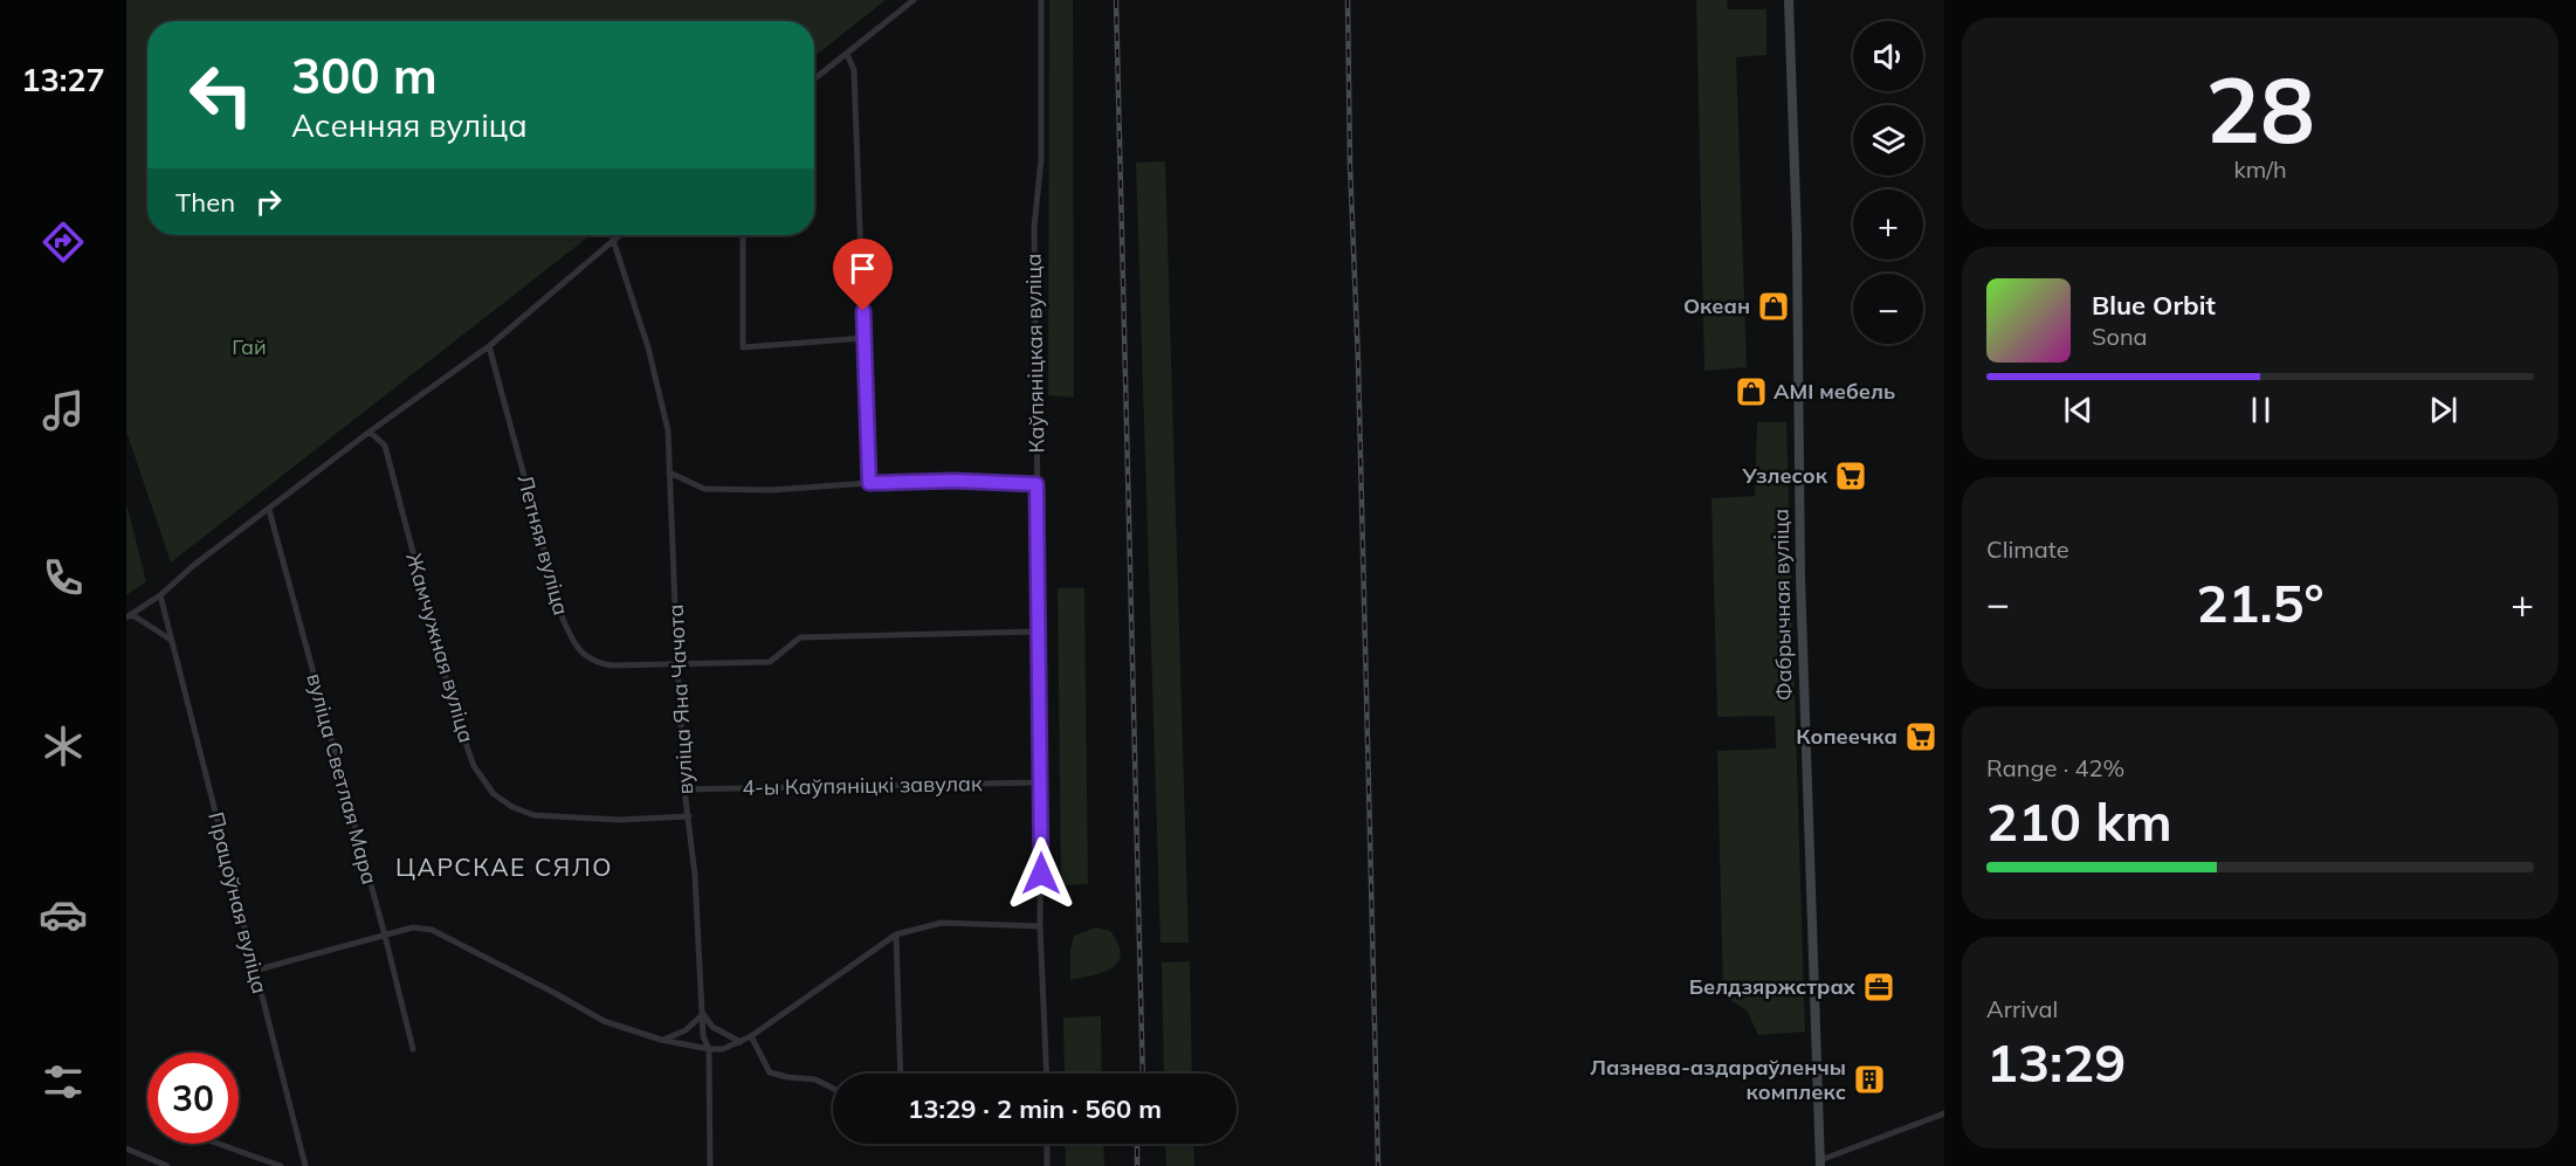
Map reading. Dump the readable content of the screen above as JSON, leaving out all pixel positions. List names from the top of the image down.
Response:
{
  "streets": {
    "main road": ["Фабрычная вуліца"],
    "street": [
      "Каўпяніцкая вуліца",
      "Летняя вуліца",
      "Жамчужная вуліца",
      "вуліца Яна Чачота",
      "вуліца Светлая Мара",
      "4-ы Каўпяніцкі завулак",
      "Працоўная вуліца"
    ]
  },
  "crossings": [
    ["Каўпяніцкая вуліца", "Летняя вуліца"],
    ["Каўпяніцкая вуліца", "4-ы Каўпяніцкі завулак"],
    ["Летняя вуліца", "вуліца Яна Чачота"],
    ["Жамчужная вуліца", "вуліца Яна Чачота"],
    ["вуліца Яна Чачота", "4-ы Каўпяніцкі завулак"]
  ],
  "districts": ["ЦАРСКАЕ СЯЛО"],
  "parks": ["Гай"],
  "places": {
    "shop": ["Океан", "AMI мебель"],
    "supermarket": ["Узлесок", "Копеечка"],
    "office": ["Белдзяржстрах"],
    "building": ["Лазнева-аздараўленчы комплекс"]
  },
  "page": {
    "tabs": "13:27",
    "tile": [
      ["28", "km/h"],
      "Climate",
      ["Range · 42%", "210 km"],
      ["Arrival", "13:29"]
    ],
    "map_buttons": ["+", "−"],
    "turn": ["300 m", "Асенняя вуліца"],
    "then": "Then",
    "song": ["Blue Orbit", "Sona"],
    "heat": ["−", "21.5°", "+"],
    "limit": "30",
    "trip": "13:29 · 2 min · 560 m"
  }
}
